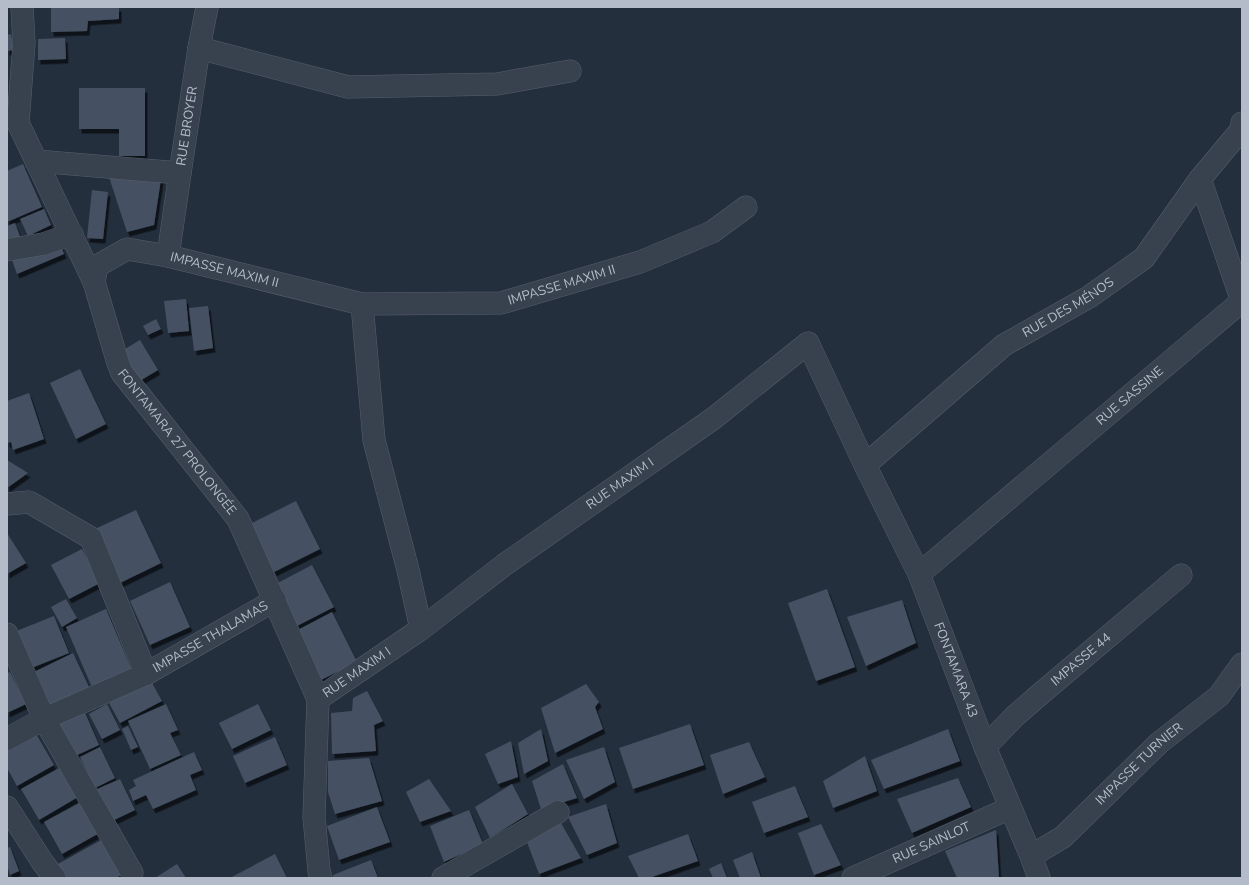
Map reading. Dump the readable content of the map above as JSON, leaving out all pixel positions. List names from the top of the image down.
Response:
{
  "streets": {
    "street": [
      "RUE BROYER",
      "IMPASSE MAXIM II",
      "RUE DES MÉNOS",
      "RUE SASSINE",
      "FONTAMARA 27 PROLONGÉE",
      "RUE MAXIM I",
      "IMPASSE THALAMAS",
      "IMPASSE 44",
      "FONTAMARA 43",
      "IMPASSE TURNIER",
      "RUE SAINLOT"
    ]
  },
  "crossings": [
    ["RUE BROYER", "IMPASSE MAXIM II"],
    ["RUE BROYER", "FONTAMARA 27 PROLONGÉE"],
    ["RUE DES MÉNOS", "RUE SASSINE"],
    ["RUE DES MÉNOS", "RUE MAXIM I"],
    ["RUE DES MÉNOS", "FONTAMARA 43"],
    ["RUE SASSINE", "FONTAMARA 43"],
    ["FONTAMARA 27 PROLONGÉE", "RUE MAXIM I"],
    ["FONTAMARA 27 PROLONGÉE", "IMPASSE THALAMAS"],
    ["RUE MAXIM I", "FONTAMARA 43"],
    ["IMPASSE 44", "FONTAMARA 43"],
    ["FONTAMARA 43", "IMPASSE TURNIER"],
    ["FONTAMARA 43", "RUE SAINLOT"]
  ]
}
